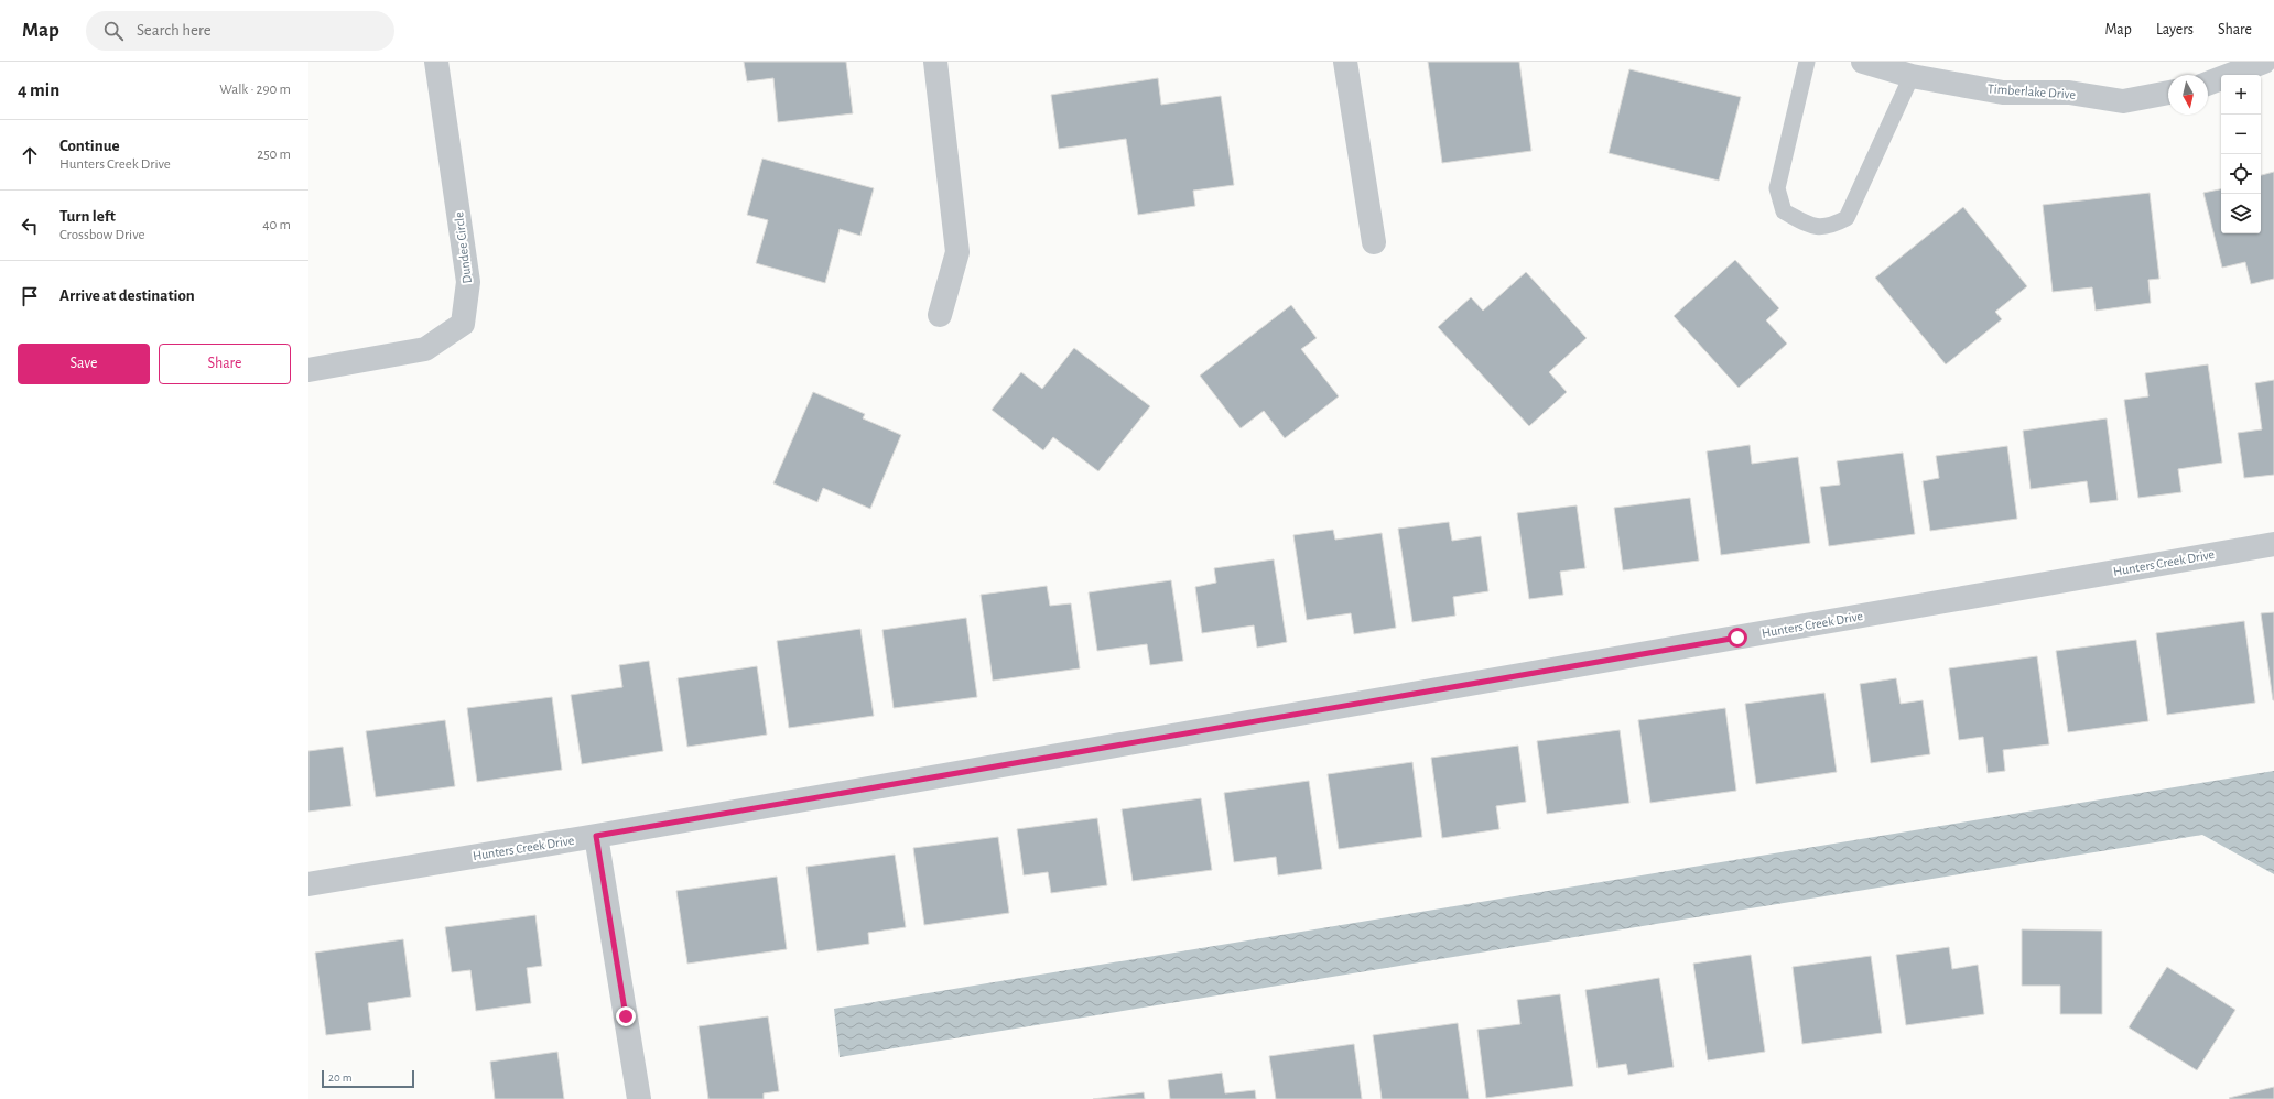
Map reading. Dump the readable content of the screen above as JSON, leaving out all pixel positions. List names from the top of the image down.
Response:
{
  "streets": {
    "street": ["Timberlake Drive", "Dundee Circle", "Hunters Creek Drive"]
  },
  "scale_bar": "20 m",
  "north": "bottom",
  "page": {
    "header": "Map",
    "search": "Search here",
    "nav": ["Map", "Layers", "Share"],
    "heading": ["4 min", "Walk · 290 m"],
    "map_buttons": ["+", "−"],
    "list": [
      ["Continue", "Hunters Creek Drive", "250 m"],
      ["Turn left", "Crossbow Drive", "40 m"],
      "Arrive at destination"
    ],
    "buttons": ["Save", "Share"],
    "scale": "20 m"
  }
}
